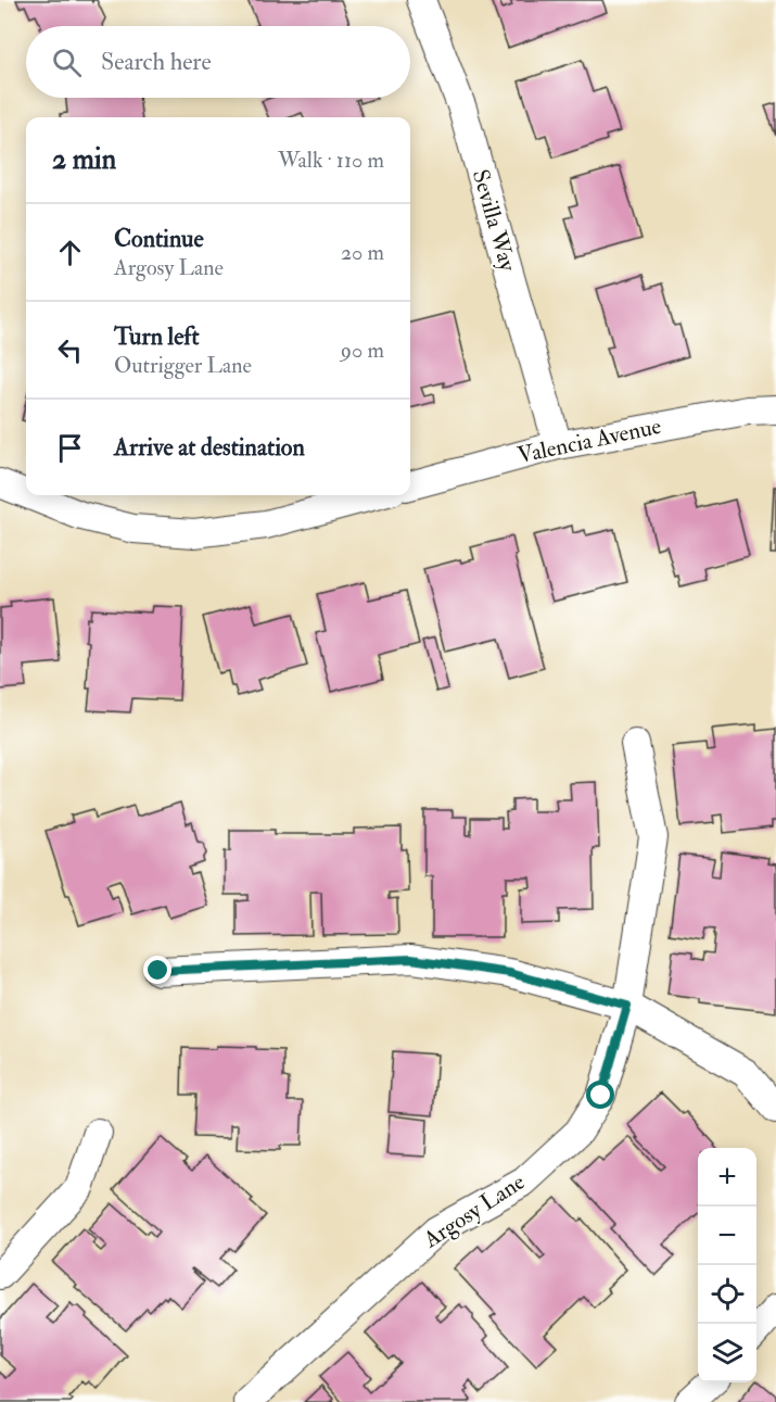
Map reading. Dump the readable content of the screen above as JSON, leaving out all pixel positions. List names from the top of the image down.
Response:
{
  "streets": {
    "street": ["Sevilla Way", "Valencia Avenue", "Argosy Lane"]
  },
  "crossings": [
    ["Sevilla Way", "Valencia Avenue"]
  ],
  "page": {
    "search": "Search here",
    "heading": ["2 min", "Walk · 110 m"],
    "list": [
      ["Continue", "Argosy Lane", "20 m"],
      ["Turn left", "Outrigger Lane", "90 m"],
      "Arrive at destination"
    ],
    "map_buttons": ["+", "−"]
  }
}
